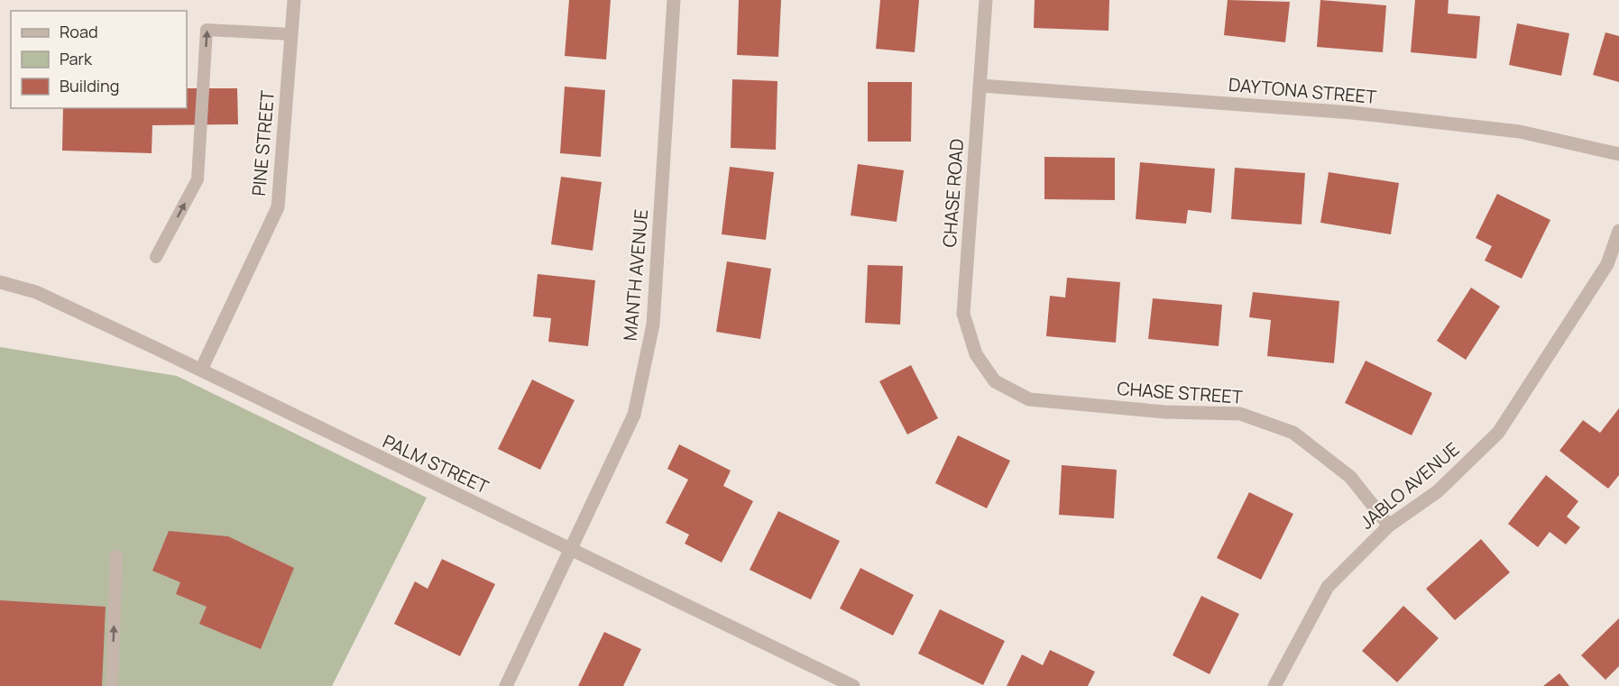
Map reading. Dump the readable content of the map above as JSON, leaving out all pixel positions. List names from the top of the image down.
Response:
{
  "streets": {
    "street": [
      "DAYTONA STREET",
      "PINE STREET",
      "CHASE ROAD",
      "MANTH AVENUE",
      "CHASE STREET",
      "PALM STREET",
      "JABLO AVENUE"
    ]
  },
  "crossings": [
    ["DAYTONA STREET", "CHASE ROAD"],
    ["PINE STREET", "PALM STREET"],
    ["CHASE ROAD", "CHASE STREET"],
    ["MANTH AVENUE", "PALM STREET"],
    ["CHASE STREET", "JABLO AVENUE"]
  ],
  "legend": ["Road", "Park", "Building"]
}
